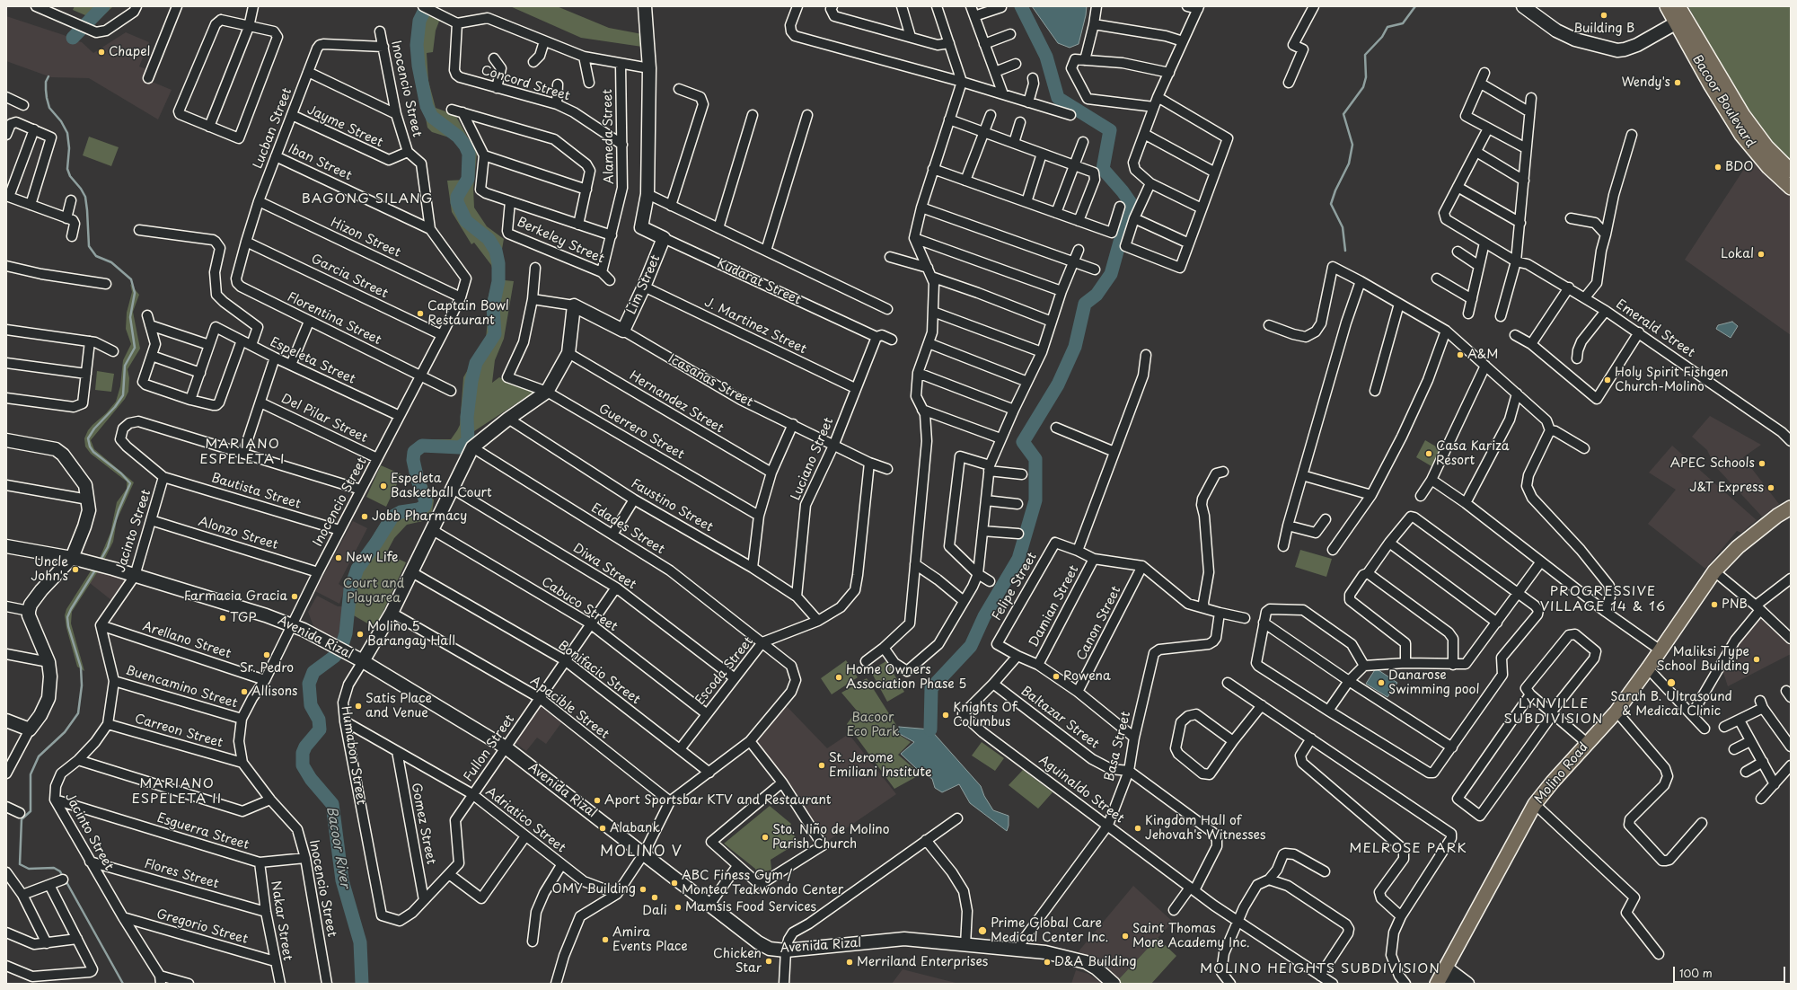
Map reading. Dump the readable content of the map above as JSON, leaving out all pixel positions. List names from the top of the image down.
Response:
{
  "streets": {
    "main road": [
      "Bacoor Boulevard",
      "Kudarat Street",
      "Lim Street",
      "Icasañas Street",
      "Avenida Rizal",
      "Humabon Street",
      "Molino Road"
    ],
    "street": [
      "Concord Street",
      "Inocencio Street",
      "Jayme Street",
      "Lucban Street",
      "Alameda Street",
      "Iban Street",
      "Hizon Street",
      "Berkeley Street",
      "Garcia Street",
      "Florentina Street",
      "J. Martinez Street",
      "Emerald Street",
      "Espeleta Street",
      "Hernandez Street",
      "Del Pilar Street",
      "Guerrero Street",
      "Luciano Street",
      "Bautista Street",
      "Faustino Street",
      "Edades Street",
      "Jacinto Street",
      "Alonzo Street",
      "Diwa Street",
      "Felipe Street",
      "Cabuco Street",
      "Damian Street",
      "Canon Street",
      "Arellano Street",
      "Escoda Street",
      "Bonifacio Street",
      "Buencamino Street",
      "Apacible Street",
      "Baltazar Street",
      "Carreon Street",
      "Basa Street",
      "Fullon Street",
      "Aguinaldo Street",
      "Adriatico Street",
      "Gomez Street",
      "Esguerra Street",
      "Flores Street",
      "Nakar Street",
      "Gregorio Street"
    ]
  },
  "crossings": [
    ["Concord Street", "Alameda Street"],
    ["Inocencio Street", "Jayme Street"],
    ["Inocencio Street", "Lucban Street"],
    ["Inocencio Street", "Iban Street"],
    ["Inocencio Street", "Hizon Street"],
    ["Inocencio Street", "Garcia Street"],
    ["Inocencio Street", "Florentina Street"],
    ["Inocencio Street", "Espeleta Street"],
    ["Inocencio Street", "Del Pilar Street"],
    ["Inocencio Street", "Bautista Street"],
    ["Inocencio Street", "Alonzo Street"],
    ["Inocencio Street", "Avenida Rizal"],
    ["Inocencio Street", "Arellano Street"],
    ["Inocencio Street", "Buencamino Street"],
    ["Inocencio Street", "Carreon Street"],
    ["Inocencio Street", "Esguerra Street"],
    ["Jayme Street", "Lucban Street"],
    ["Lucban Street", "Iban Street"],
    ["Lucban Street", "Hizon Street"],
    ["Lucban Street", "Garcia Street"],
    ["Lucban Street", "Florentina Street"],
    ["Alameda Street", "Berkeley Street"],
    ["Kudarat Street", "Lim Street"],
    ["Kudarat Street", "Luciano Street"],
    ["Lim Street", "J. Martinez Street"],
    ["Lim Street", "Icasañas Street"],
    ["J. Martinez Street", "Luciano Street"],
    ["Icasañas Street", "Guerrero Street"],
    ["Icasañas Street", "Luciano Street"],
    ["Icasañas Street", "Escoda Street"],
    ["Icasañas Street", "Humabon Street"],
    ["Hernandez Street", "Humabon Street"],
    ["Guerrero Street", "Humabon Street"],
    ["Luciano Street", "Faustino Street"],
    ["Bautista Street", "Jacinto Street"],
    ["Faustino Street", "Escoda Street"],
    ["Faustino Street", "Humabon Street"],
    ["Edades Street", "Escoda Street"],
    ["Edades Street", "Bonifacio Street"],
    ["Edades Street", "Apacible Street"],
    ["Edades Street", "Humabon Street"],
    ["Jacinto Street", "Alonzo Street"],
    ["Jacinto Street", "Avenida Rizal"],
    ["Jacinto Street", "Arellano Street"],
    ["Jacinto Street", "Buencamino Street"],
    ["Jacinto Street", "Carreon Street"],
    ["Jacinto Street", "Esguerra Street"],
    ["Jacinto Street", "Flores Street"],
    ["Jacinto Street", "Gregorio Street"],
    ["Diwa Street", "Escoda Street"],
    ["Diwa Street", "Fullon Street"],
    ["Diwa Street", "Humabon Street"],
    ["Cabuco Street", "Escoda Street"],
    ["Cabuco Street", "Fullon Street"],
    ["Cabuco Street", "Humabon Street"],
    ["Avenida Rizal", "Basa Street"],
    ["Avenida Rizal", "Fullon Street"],
    ["Avenida Rizal", "Humabon Street"],
    ["Escoda Street", "Bonifacio Street"],
    ["Bonifacio Street", "Fullon Street"],
    ["Bonifacio Street", "Humabon Street"],
    ["Apacible Street", "Fullon Street"],
    ["Apacible Street", "Humabon Street"],
    ["Baltazar Street", "Basa Street"],
    ["Baltazar Street", "Aguinaldo Street"],
    ["Basa Street", "Aguinaldo Street"],
    ["Fullon Street", "Humabon Street"],
    ["Fullon Street", "Adriatico Street"],
    ["Fullon Street", "Gomez Street"],
    ["Humabon Street", "Adriatico Street"],
    ["Adriatico Street", "Gomez Street"],
    ["Esguerra Street", "Nakar Street"],
    ["Flores Street", "Nakar Street"],
    ["Nakar Street", "Gregorio Street"]
  ],
  "districts": [
    "BAGONG SILANG",
    "MARIANO ESPELETA I",
    "PROGRESSIVE VILLAGE 14 & 16",
    "LYNVILLE SUBDIVISION",
    "MARIANO ESPELETA II",
    "MELROSE PARK",
    "MOLINO V",
    "MOLINO HEIGHTS SUBDIVISION"
  ],
  "water": ["Bacoor River"],
  "parks": ["Court and Playarea", "Bacoor Eco Park"],
  "places": [
    "Building B",
    "Chapel",
    "Wendy's",
    "BDO",
    "Lokal",
    "Captain Bowl Restaurant",
    "A&M",
    "Holy Spirit Fishgen Church-Molino",
    "Casa Kariza Resort",
    "APEC Schools",
    "Espeleta Basketball Court",
    "J&T Express",
    "Jobb Pharmacy",
    "New Life",
    "Uncle John's",
    "Farmacia Gracia",
    "PNB",
    "TGP",
    "Molino 5 Barangay Hall",
    "Sr. Pedro",
    "Maliksi Type School Building",
    "Rowena",
    "Home Owners Association Phase 5",
    "Danarose Swimming pool",
    "Sarah B. Ultrasound & Medical Clinic",
    "Allisons",
    "Satis Place and Venue",
    "Knights Of Columbus",
    "St. Jerome Emiliani Institute",
    "Aport Sportsbar KTV and Restaurant",
    "Alabank",
    "Kingdom Hall of Jehovah's Witnesses",
    "Sto. Niño de Molino Parish Church",
    "ABC Finess Gym / Montea Teakwondo Center",
    "OMV Building",
    "Dali",
    "Mamsis Food Services",
    "Prime Global Care Medical Center Inc.",
    "Saint Thomas More Academy Inc.",
    "Amira Events Place",
    "Chicken Star",
    "Merriland Enterprises",
    "D&A Building"
  ],
  "scale_bar": "100 m"
}
